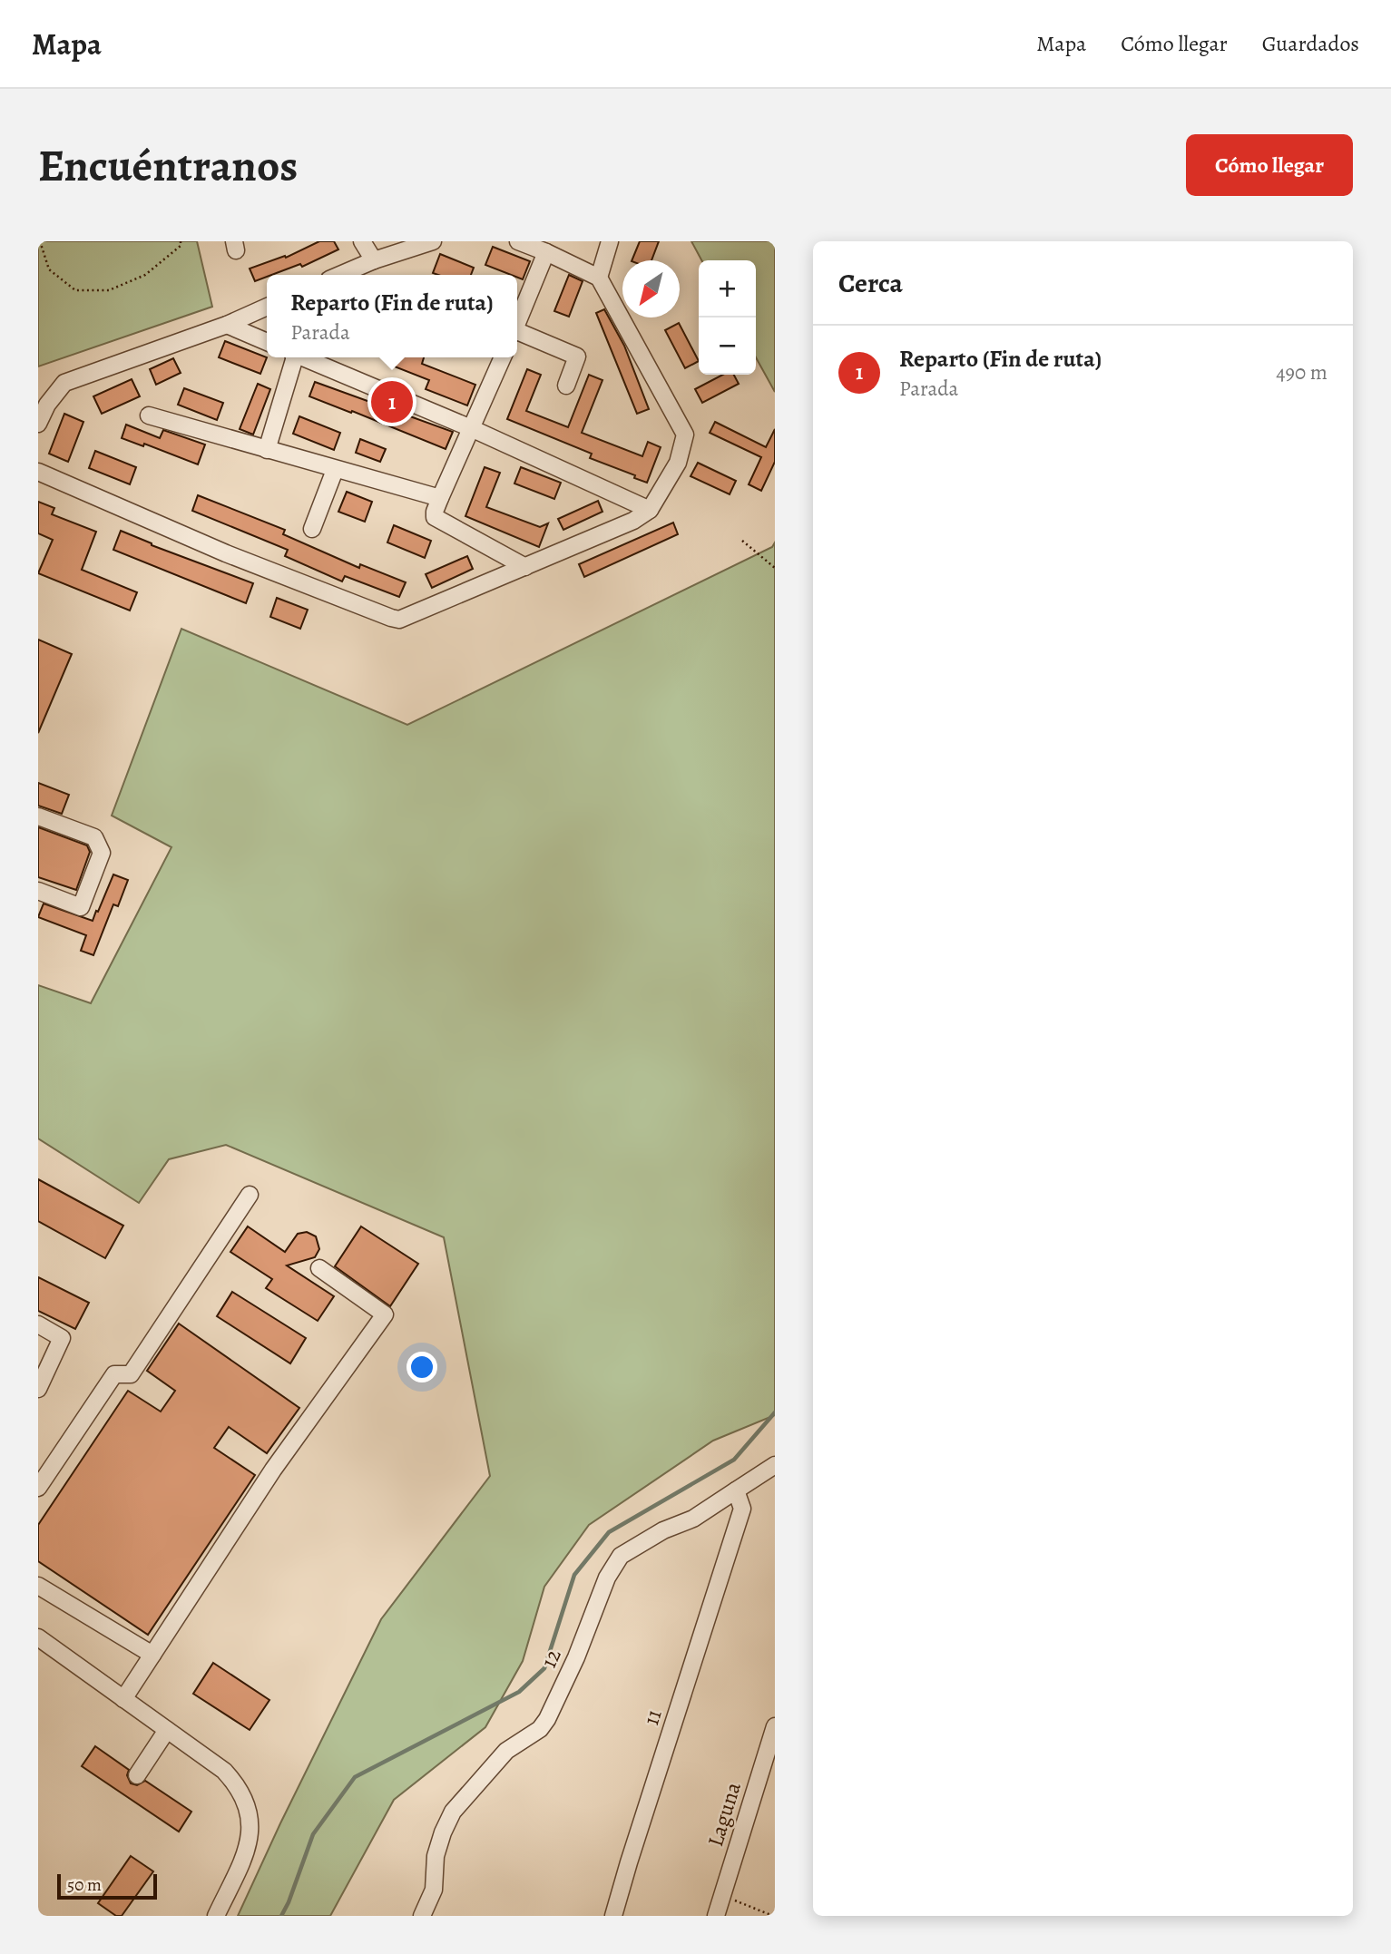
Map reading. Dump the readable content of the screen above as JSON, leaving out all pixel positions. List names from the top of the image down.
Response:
{
  "streets": {
    "street": ["12", "11", "Laguna"]
  },
  "crossings": [
    ["12", "11"]
  ],
  "scale_bar": "50 m",
  "north": "bottom left",
  "page": {
    "header": "Mapa",
    "nav": ["Mapa", "Cómo llegar", "Guardados"],
    "buttons": "Cómo llegar",
    "title": "Encuéntranos",
    "heading": "Cerca",
    "map_buttons": ["+", "−"],
    "popup": ["Reparto (Fin de ruta)", "Parada"],
    "list": [
      {
        "mark": "1",
        "name": "Reparto (Fin de ruta)",
        "note": "Parada",
        "value": "490 m"
      }
    ],
    "pins": "1",
    "scale": "50 m"
  }
}
